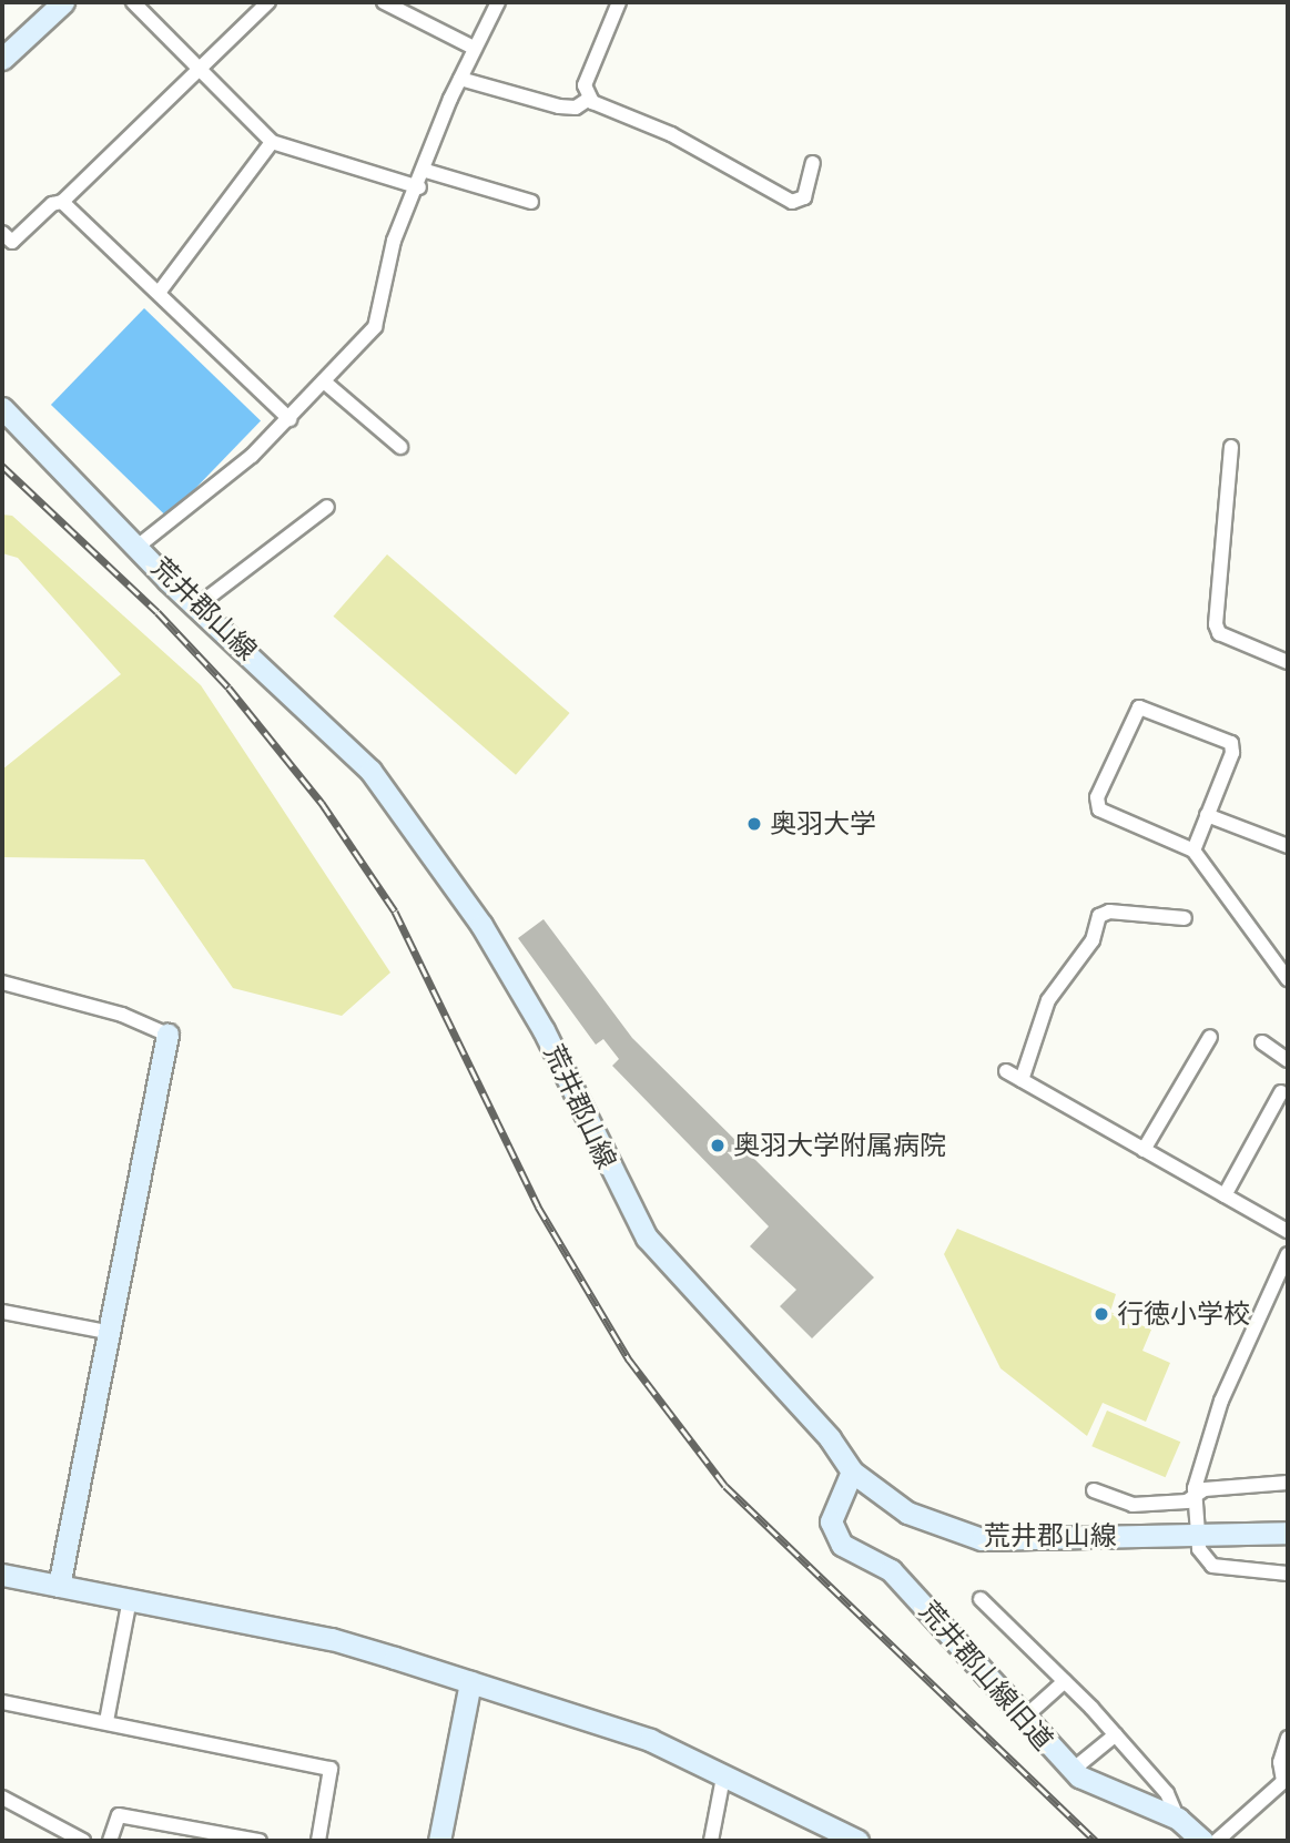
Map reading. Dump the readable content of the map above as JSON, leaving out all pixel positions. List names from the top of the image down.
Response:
{
  "streets": {
    "street": ["荒井郡山線", "荒井郡山線旧道"]
  },
  "crossings": [
    ["荒井郡山線", "荒井郡山線旧道"]
  ],
  "places": ["奥羽大学", "奥羽大学附属病院", "行徳小学校"]
}
